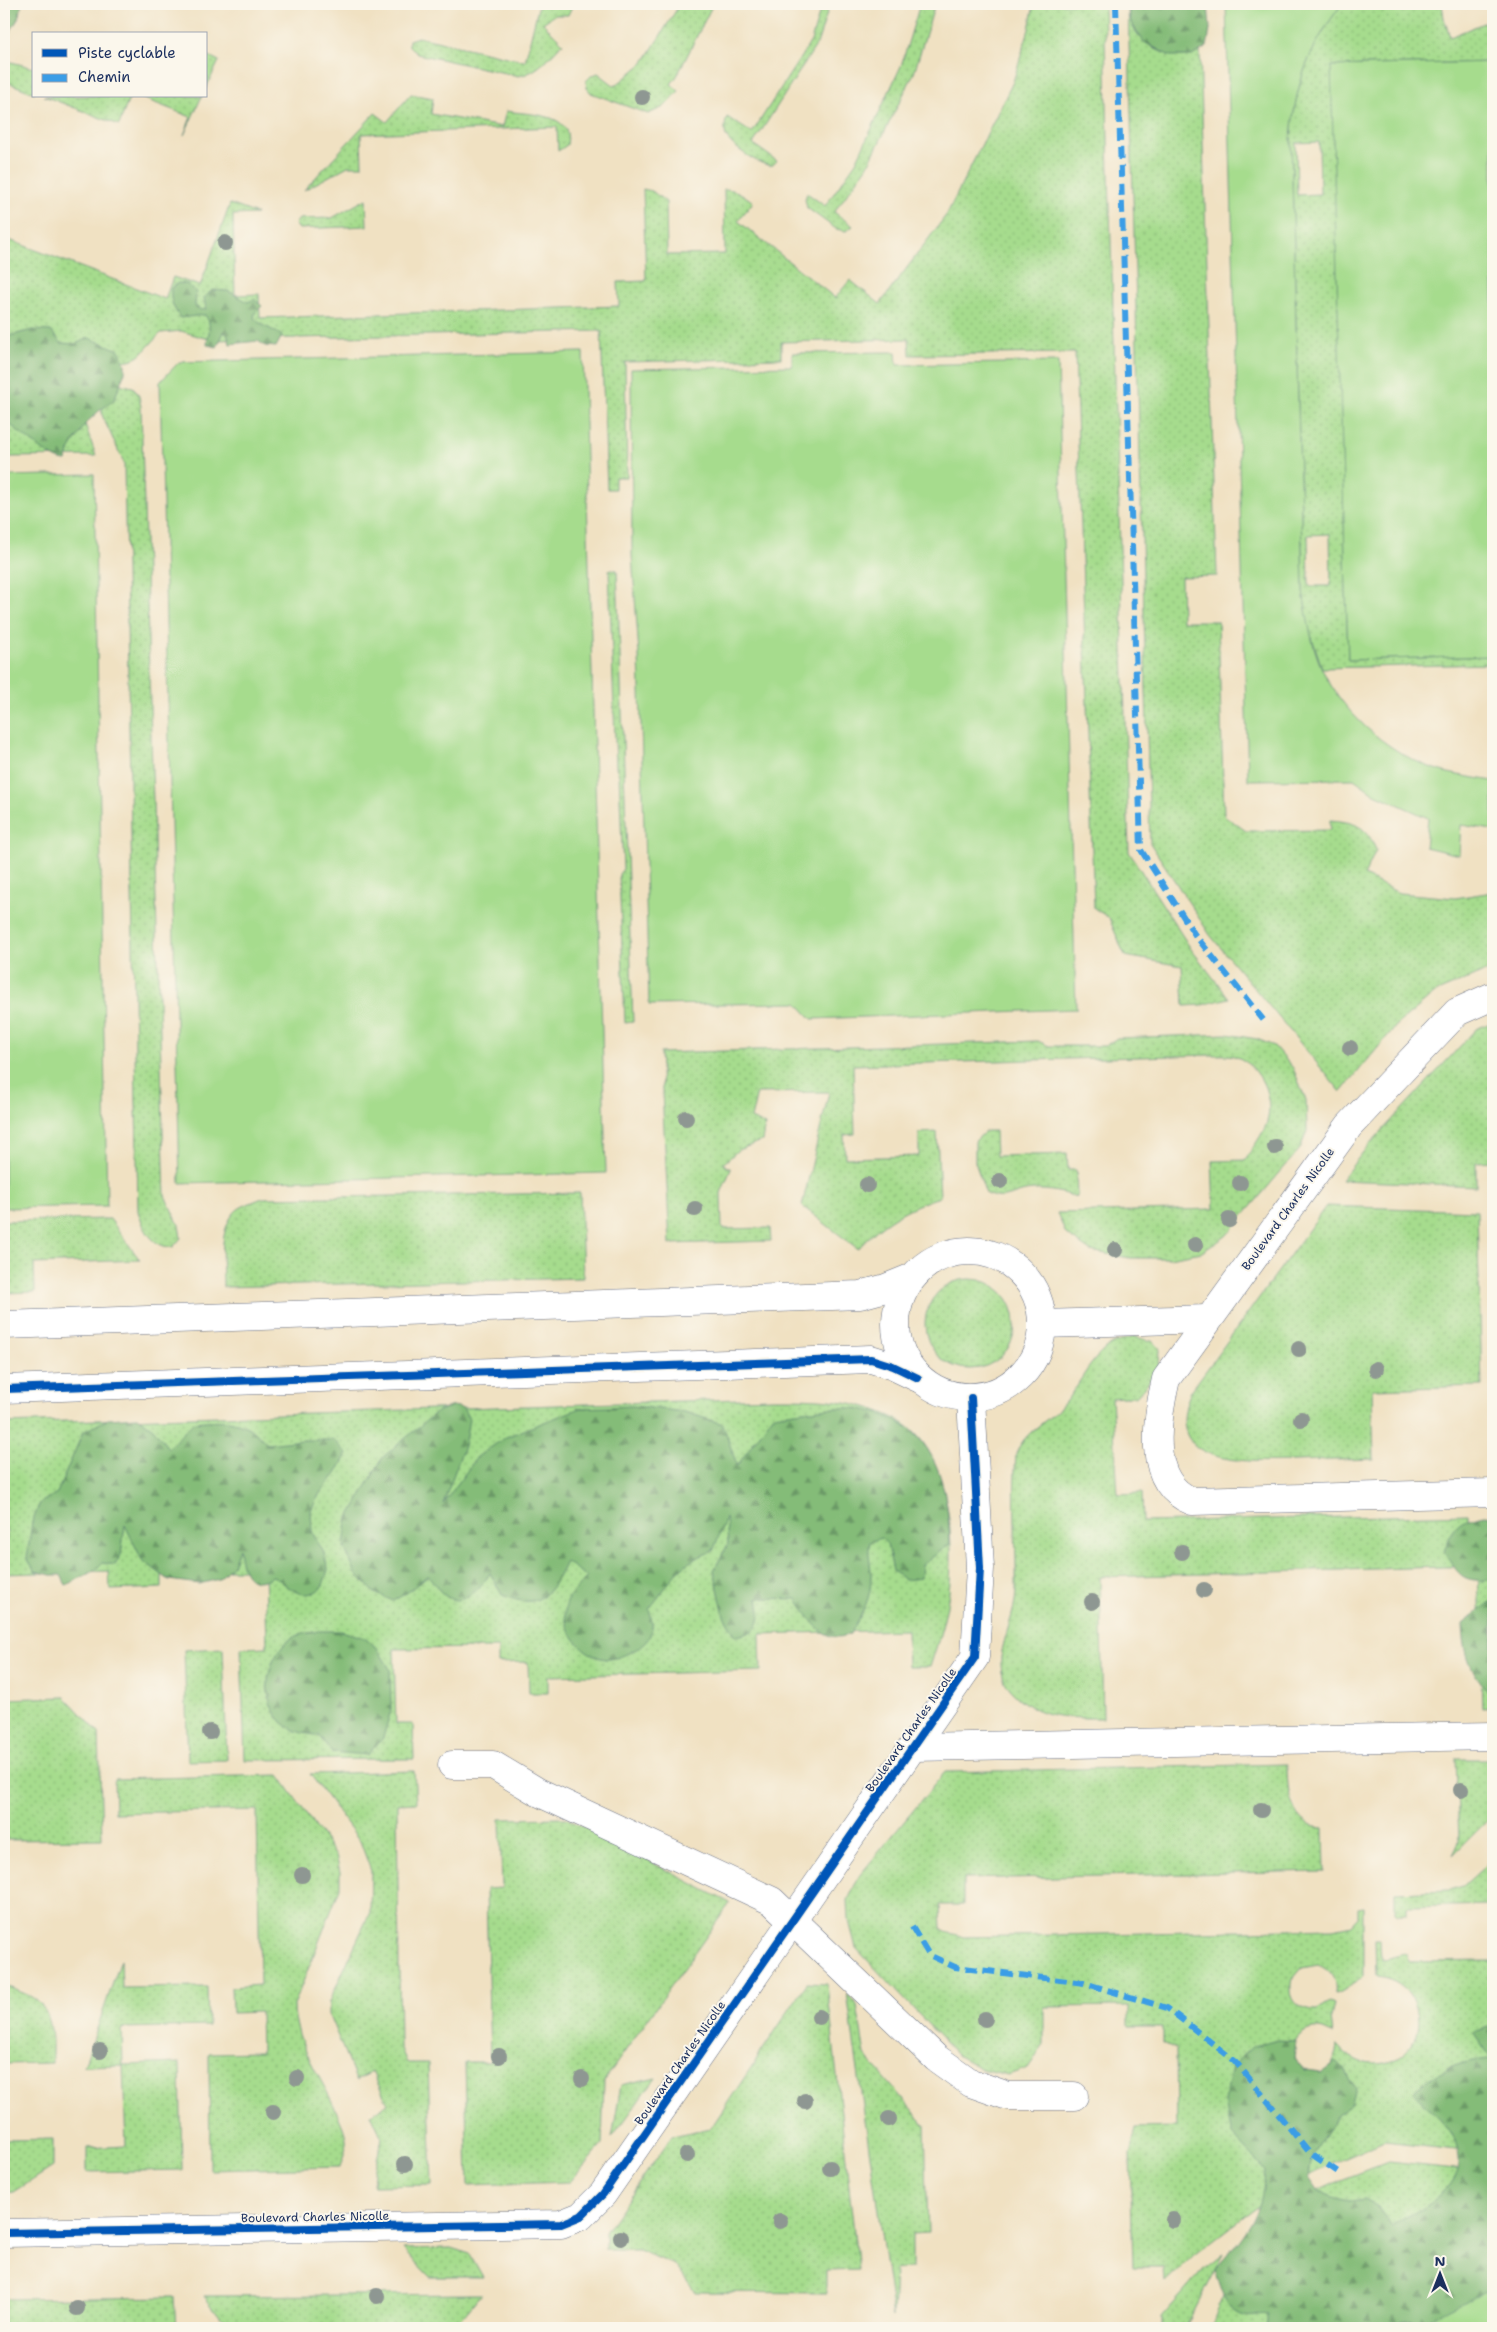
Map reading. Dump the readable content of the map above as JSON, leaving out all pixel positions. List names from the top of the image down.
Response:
{
  "streets": {
    "street": ["Boulevard Charles Nicolle"]
  },
  "legend": ["Piste cyclable", "Chemin"],
  "north": "top"
}
